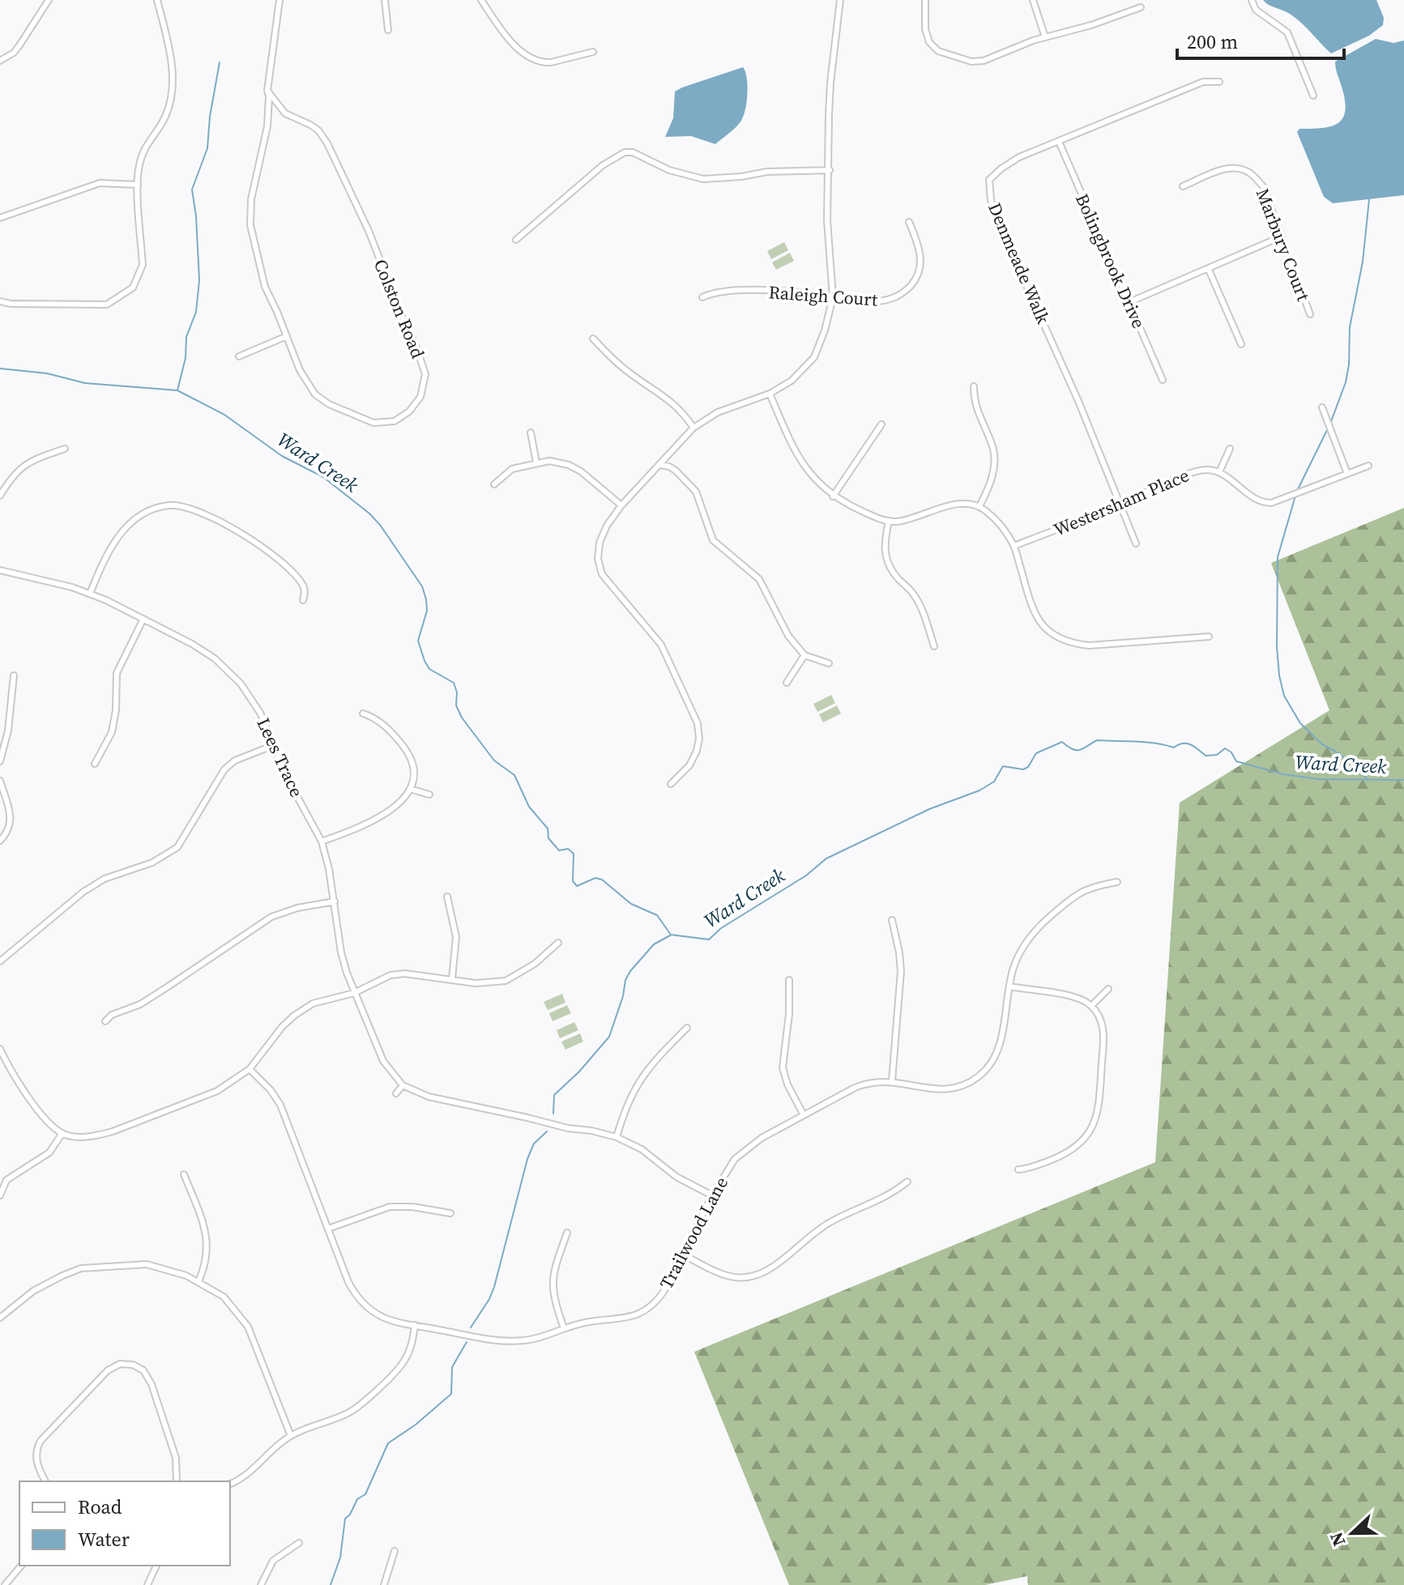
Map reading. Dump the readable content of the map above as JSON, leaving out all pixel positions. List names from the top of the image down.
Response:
{
  "streets": {
    "street": [
      "Marbury Court",
      "Bolingbrook Drive",
      "Denmeade Walk",
      "Raleigh Court",
      "Colston Road",
      "Westersham Place",
      "Lees Trace",
      "Trailwood Lane"
    ]
  },
  "crossings": [
    ["Bolingbrook Drive", "Denmeade Walk"],
    ["Denmeade Walk", "Westersham Place"],
    ["Lees Trace", "Trailwood Lane"]
  ],
  "water": ["Ward Creek"],
  "legend": ["Road", "Water"],
  "scale_bar": "200 m",
  "north": "left"
}
